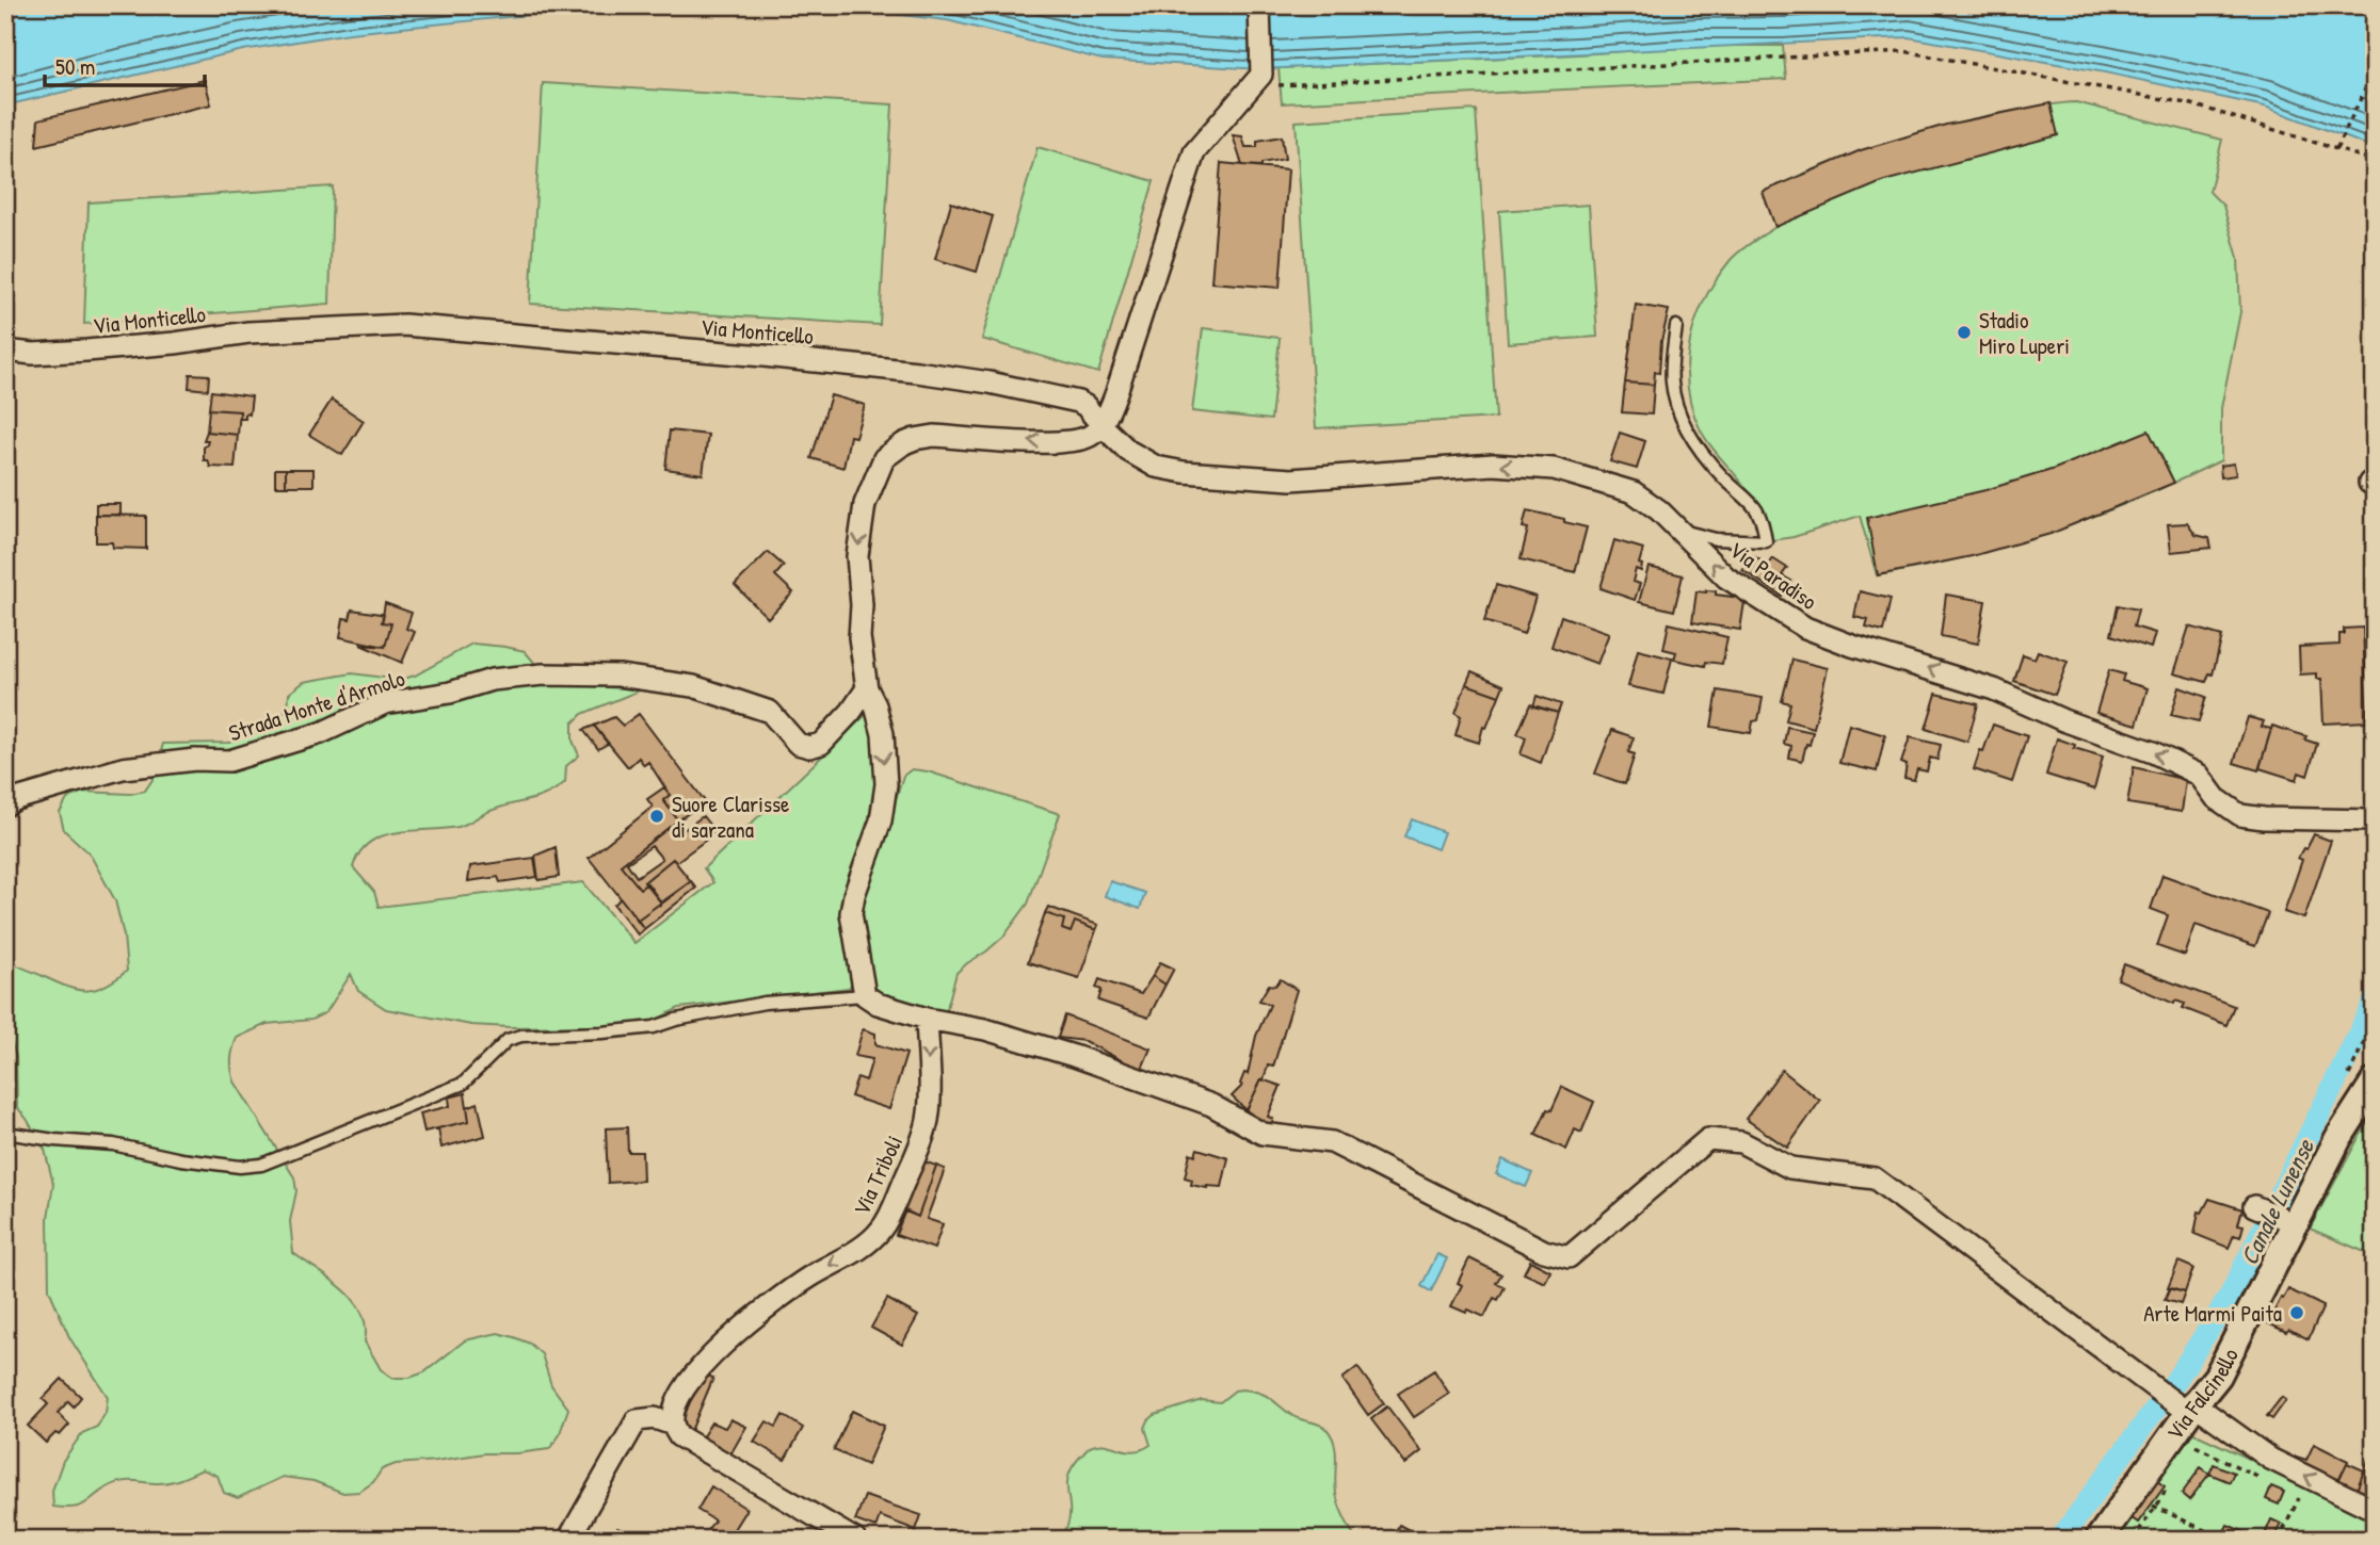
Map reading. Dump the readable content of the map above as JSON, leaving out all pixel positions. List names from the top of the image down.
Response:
{
  "streets": {
    "street": [
      "Via Monticello",
      "Via Paradiso",
      "Strada Monte d'Armolo",
      "Via Triboli",
      "Via Falcinello"
    ]
  },
  "crossings": [
    ["Via Monticello", "Via Paradiso"]
  ],
  "one_way": ["Via Paradiso", "Via Triboli"],
  "water": ["Canale Lunense"],
  "places": ["Stadio Miro Luperi", "Suore Clarisse di sarzana", "Arte Marmi Paita"],
  "scale_bar": "50 m"
}
